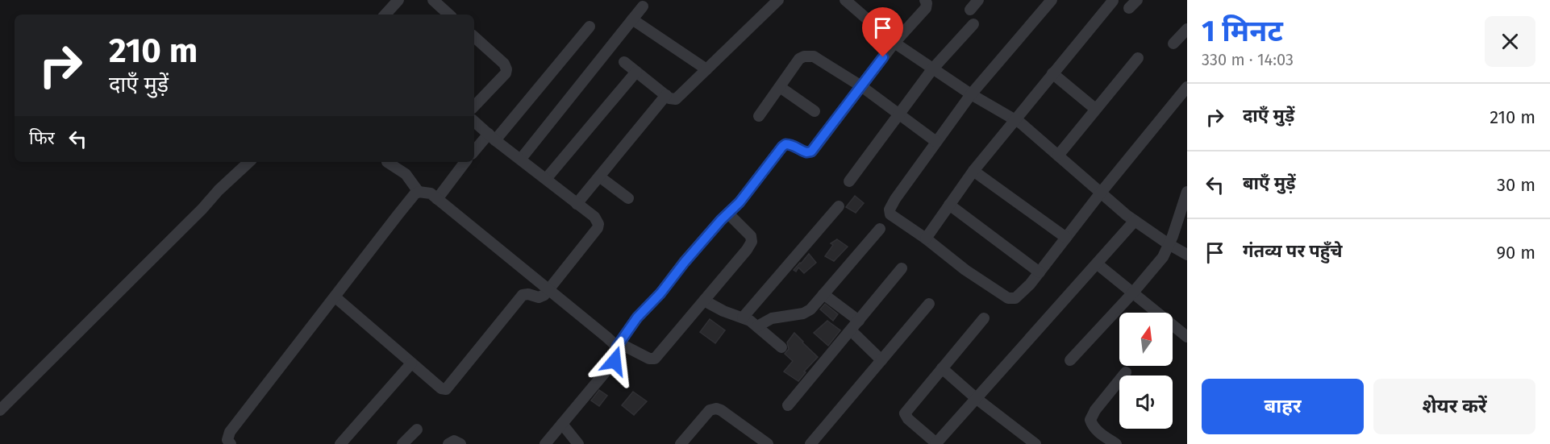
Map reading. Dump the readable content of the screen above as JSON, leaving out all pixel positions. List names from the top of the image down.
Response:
{
  "north": "top",
  "page": {
    "heading": ["1 मिनट", "330 m · 14:03"],
    "turn": ["210 m", "दाएँ मुड़ें"],
    "list": [
      {
        "name": "दाएँ मुड़ें",
        "value": "210 m"
      },
      {
        "name": "बाएँ मुड़ें",
        "value": "30 m"
      },
      {
        "name": "गंतव्य पर पहुँचे",
        "value": "90 m"
      }
    ],
    "then": "फिर",
    "buttons": ["बाहर", "शेयर करें"]
  }
}
